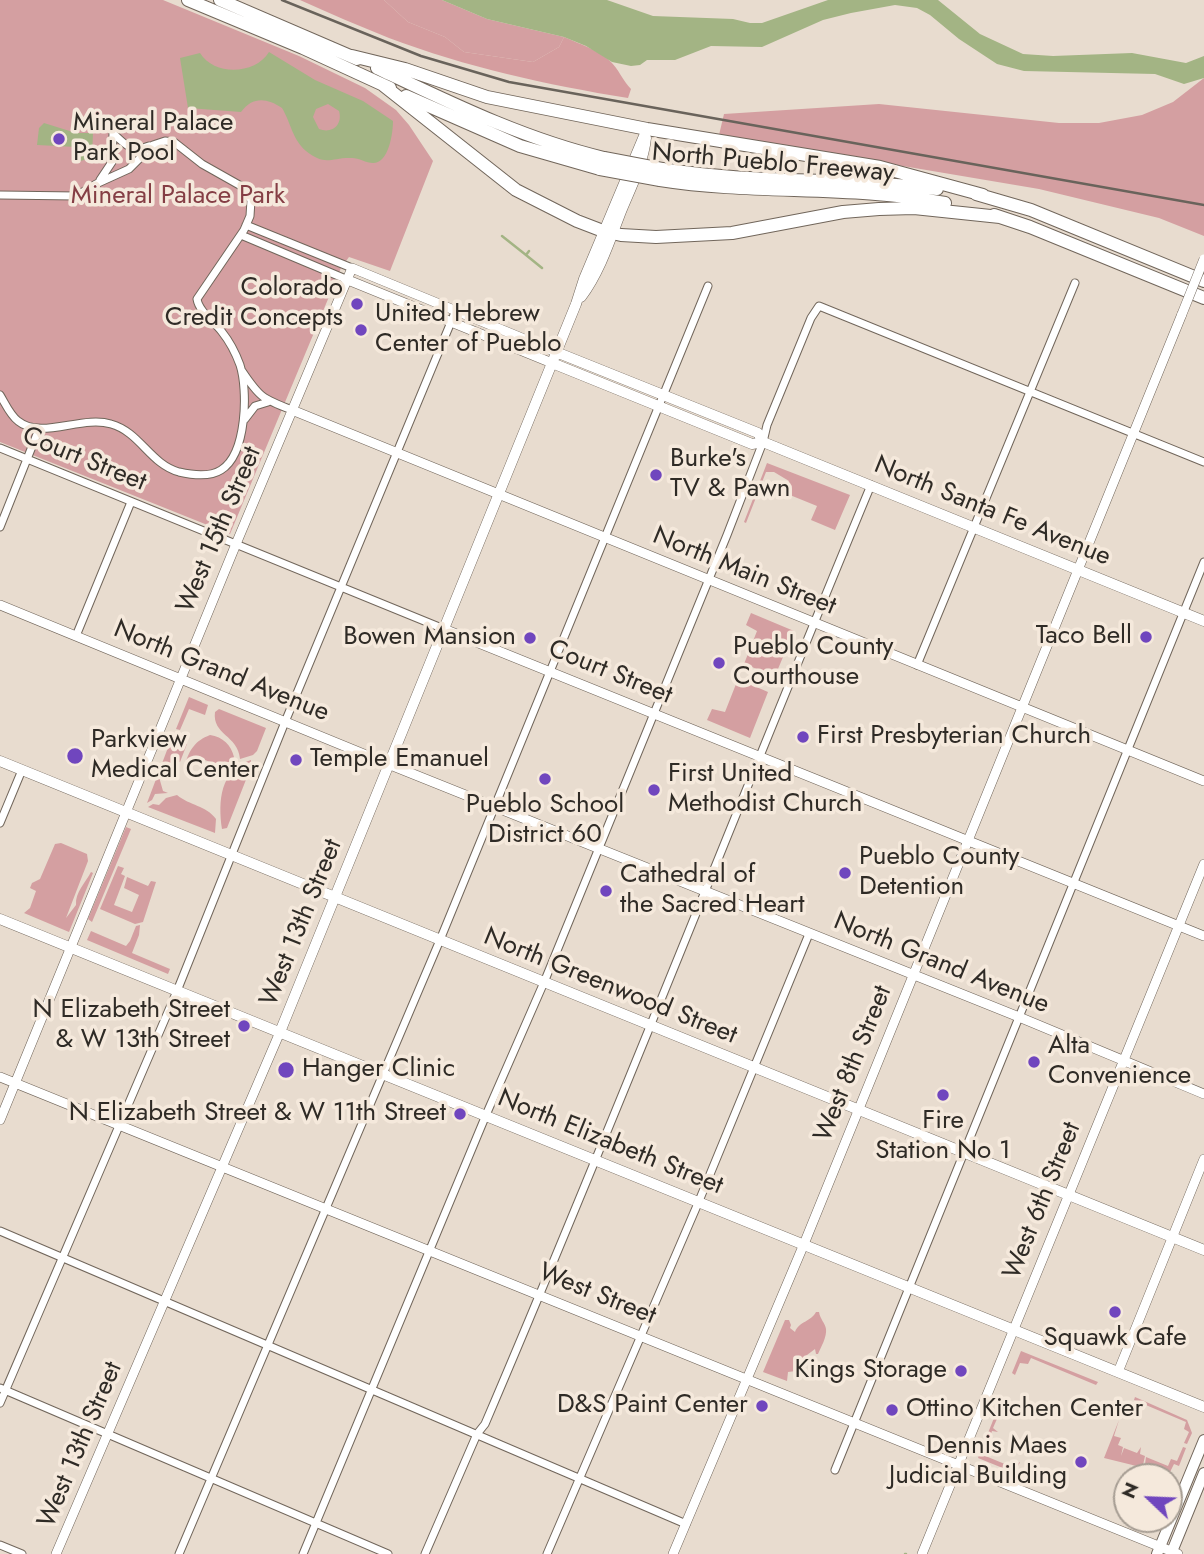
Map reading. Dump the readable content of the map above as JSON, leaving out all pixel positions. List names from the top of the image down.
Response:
{
  "streets": {
    "highway": ["North Pueblo Freeway"],
    "main road": [
      "North Santa Fe Avenue",
      "West 13th Street",
      "North Greenwood Street",
      "North Elizabeth Street"
    ],
    "street": [
      "Court Street",
      "West 15th Street",
      "North Main Street",
      "North Grand Avenue",
      "West 8th Street",
      "West 6th Street",
      "West Street"
    ]
  },
  "crossings": [
    ["Court Street", "West 15th Street"],
    ["Court Street", "West 13th Street"],
    ["Court Street", "West 8th Street"],
    ["Court Street", "West 6th Street"],
    ["North Santa Fe Avenue", "West 15th Street"],
    ["North Santa Fe Avenue", "North Main Street"],
    ["North Santa Fe Avenue", "West 13th Street"],
    ["North Santa Fe Avenue", "West 8th Street"],
    ["West 15th Street", "North Main Street"],
    ["West 15th Street", "North Grand Avenue"],
    ["West 15th Street", "North Greenwood Street"],
    ["West 15th Street", "North Elizabeth Street"],
    ["West 15th Street", "West Street"],
    ["North Main Street", "West 13th Street"],
    ["North Main Street", "West 8th Street"],
    ["North Grand Avenue", "West 13th Street"],
    ["North Grand Avenue", "West 8th Street"],
    ["North Grand Avenue", "West 6th Street"],
    ["West 13th Street", "North Greenwood Street"],
    ["West 13th Street", "North Elizabeth Street"],
    ["West 13th Street", "West Street"],
    ["North Greenwood Street", "West 8th Street"],
    ["North Greenwood Street", "West 6th Street"],
    ["West 8th Street", "North Elizabeth Street"],
    ["West 8th Street", "West Street"],
    ["North Elizabeth Street", "West 6th Street"],
    ["West 6th Street", "West Street"]
  ],
  "parks": ["Mineral Palace Park"],
  "places": [
    "Mineral Palace Park Pool",
    "Colorado Credit Concepts",
    "United Hebrew Center of Pueblo",
    "Burke's TV & Pawn",
    "Taco Bell",
    "Bowen Mansion",
    "Pueblo County Courthouse",
    "First Presbyterian Church",
    "Parkview Medical Center",
    "Temple Emanuel",
    "Pueblo School District 60",
    "First United Methodist Church",
    "Pueblo County Detention",
    "Cathedral of the Sacred Heart",
    "N Elizabeth Street & W 13th Street",
    "Alta Convenience",
    "Hanger Clinic",
    "Fire Station No 1",
    "N Elizabeth Street & W 11th Street",
    "Squawk Cafe",
    "Kings Storage",
    "D&S Paint Center",
    "Ottino Kitchen Center",
    "Dennis Maes Judicial Building"
  ],
  "north": "top left"
}
